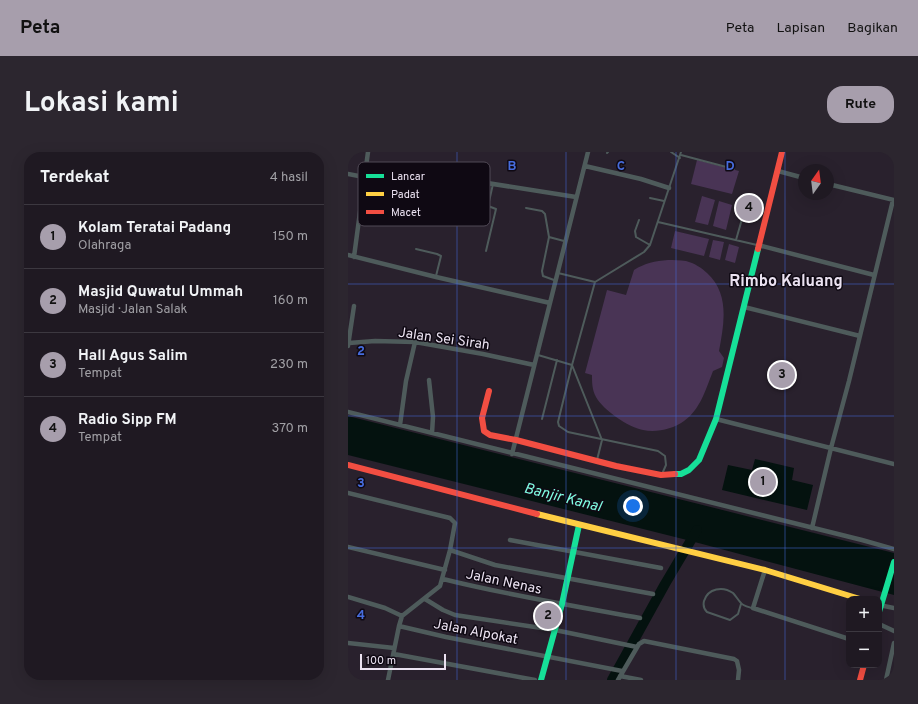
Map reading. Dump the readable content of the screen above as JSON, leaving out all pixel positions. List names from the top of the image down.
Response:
{
  "streets": {
    "street": ["Jalan Sei Sirah", "Jalan Nenas", "Jalan Alpokat"]
  },
  "districts": ["Rimbo Kaluang"],
  "water": ["Banjir Kanal"],
  "legend": ["Lancar", "Padat", "Macet"],
  "scale_bar": "100 m",
  "north": "top",
  "page": {
    "header": "Peta",
    "nav": ["Peta", "Lapisan", "Bagikan"],
    "title": "Lokasi kami",
    "buttons": "Rute",
    "heading": ["Terdekat", "4 hasil"],
    "pins": [
      "4",
      "3",
      "1",
      "2"
    ],
    "list": [
      {
        "mark": "1",
        "name": "Kolam Teratai Padang",
        "note": "Olahraga",
        "value": "150 m"
      },
      {
        "mark": "2",
        "name": "Masjid Quwatul Ummah",
        "note": "Masjid · Jalan Salak",
        "value": "160 m"
      },
      {
        "mark": "3",
        "name": "Hall Agus Salim",
        "note": "Tempat",
        "value": "230 m"
      },
      {
        "mark": "4",
        "name": "Radio Sipp FM",
        "note": "Tempat",
        "value": "370 m"
      }
    ],
    "map_buttons": ["+", "−"],
    "scale": "100 m"
  },
  "grid": {
    "columns": ["B", "C", "D"],
    "rows": ["2", "3", "4"]
  }
}
